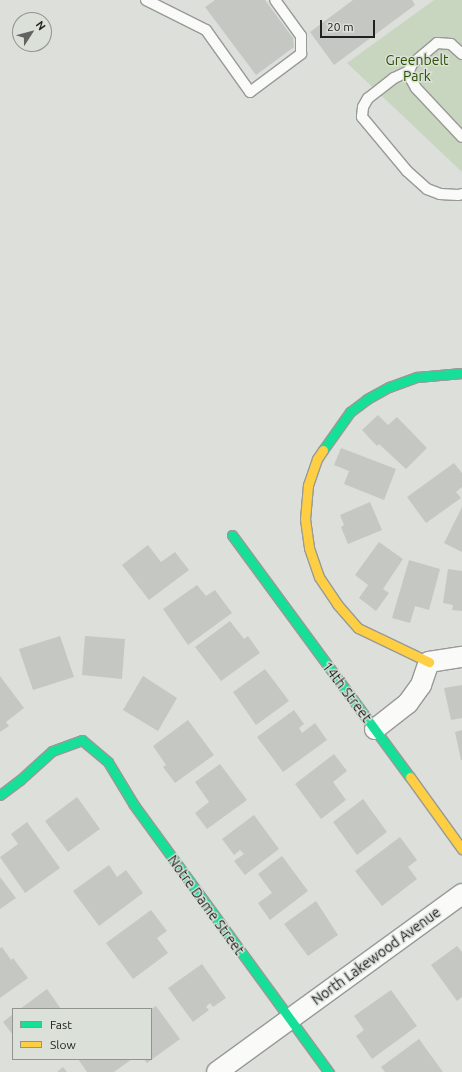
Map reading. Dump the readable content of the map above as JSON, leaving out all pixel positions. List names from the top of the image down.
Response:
{
  "streets": {
    "street": ["14th Street", "Notre Dame Street", "North Lakewood Avenue"]
  },
  "crossings": [
    ["Notre Dame Street", "North Lakewood Avenue"]
  ],
  "parks": ["Greenbelt Park"],
  "legend": ["Fast", "Slow"],
  "scale_bar": "20 m",
  "north": "top right"
}
